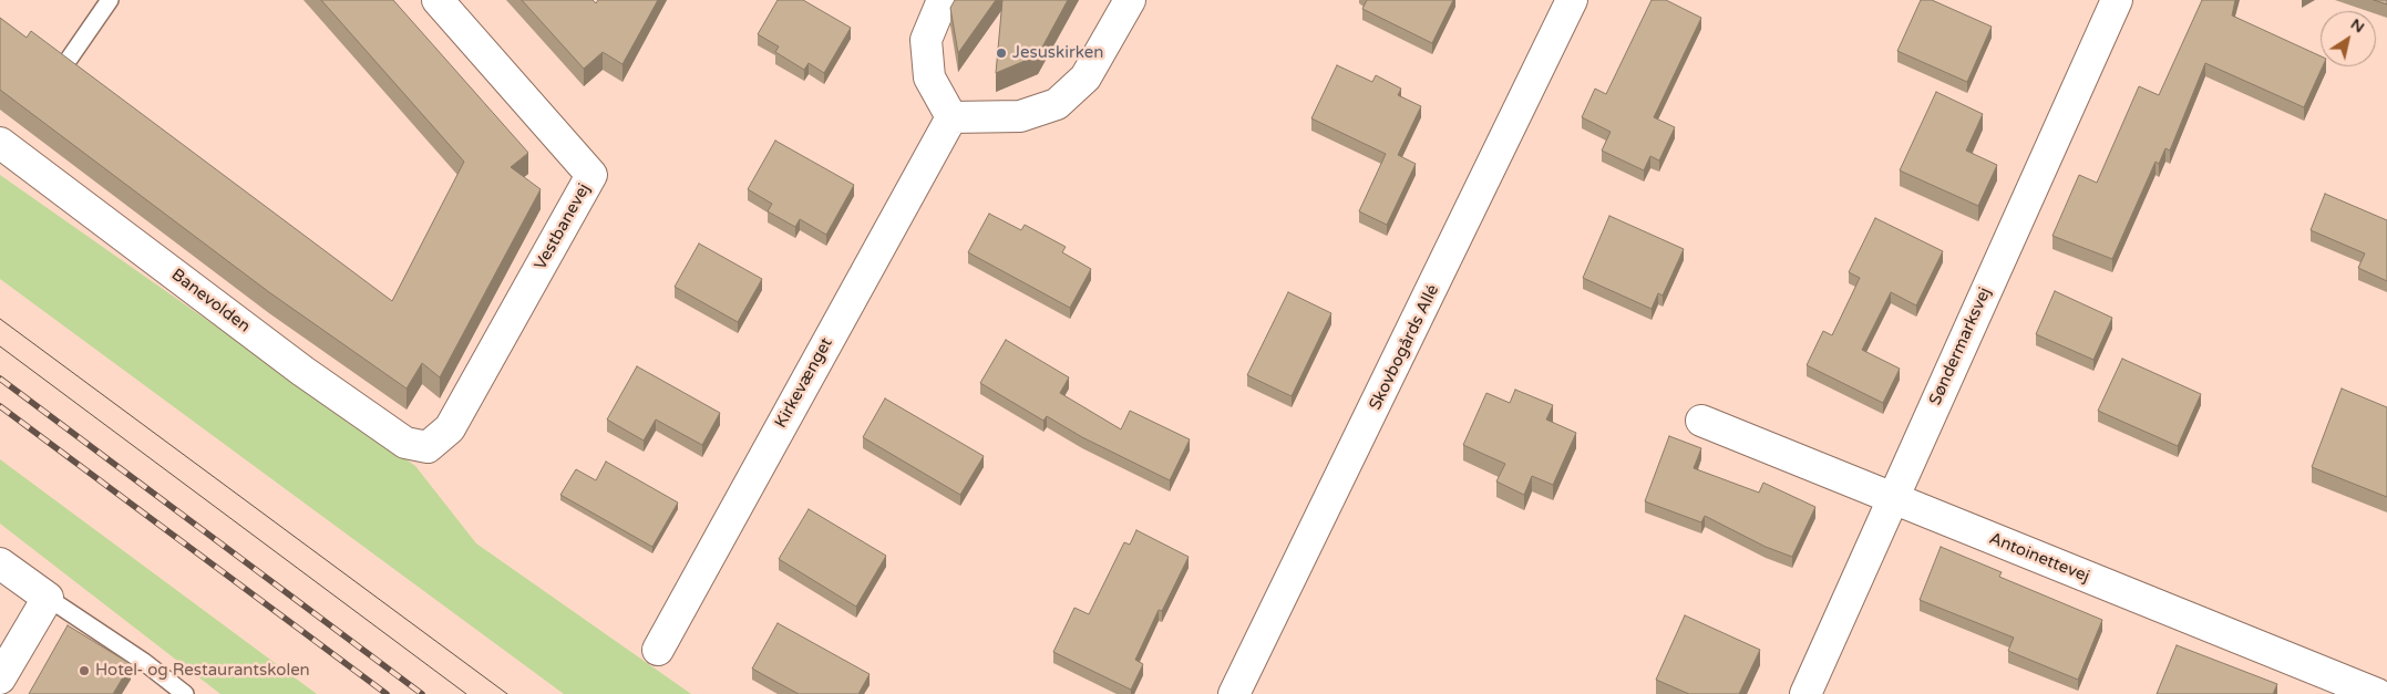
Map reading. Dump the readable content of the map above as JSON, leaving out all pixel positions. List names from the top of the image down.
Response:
{
  "streets": {
    "street": [
      "Vestbanevej",
      "Banevolden",
      "Søndermarksvej",
      "Skovbogårds Allé",
      "Kirkevænget",
      "Antoinettevej"
    ]
  },
  "crossings": [
    ["Vestbanevej", "Banevolden"],
    ["Søndermarksvej", "Antoinettevej"]
  ],
  "places": ["Jesuskirken", "Hotel- og Restaurantskolen"],
  "north": "top right"
}
